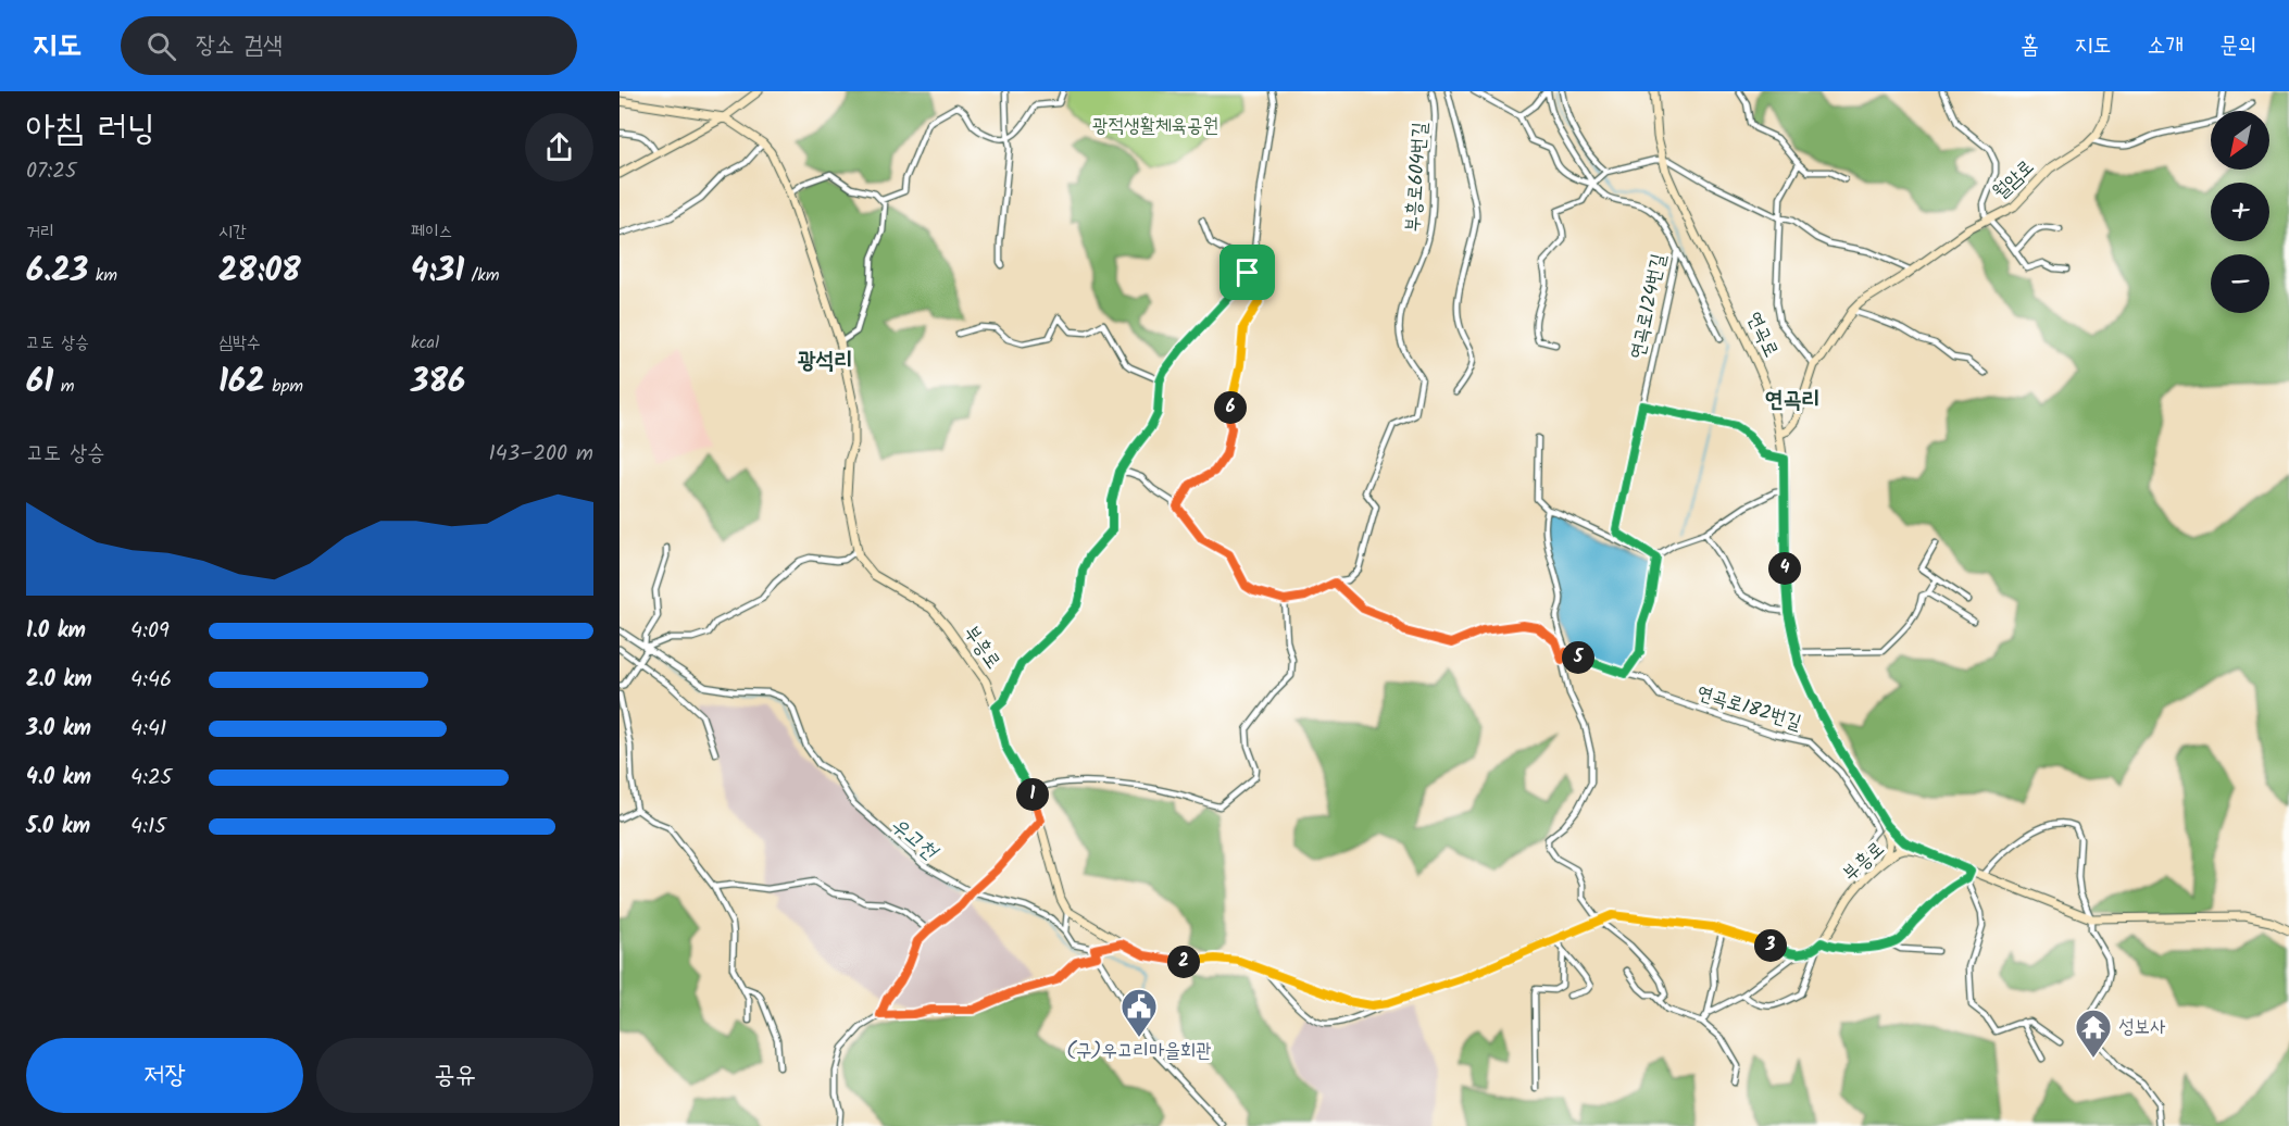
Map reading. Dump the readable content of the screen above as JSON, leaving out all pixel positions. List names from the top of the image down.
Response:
{
  "streets": {
    "main road": ["월암로", "연곡로", "부흥로"],
    "street": ["부흥로604번길", "연곡로124번길", "연곡로182번길"]
  },
  "crossings": [
    ["월암로", "연곡로"],
    ["연곡로", "부흥로"],
    ["부흥로", "연곡로182번길"]
  ],
  "districts": ["광석리", "연곡리"],
  "water": ["우고천"],
  "parks": ["광적생활체육공원"],
  "places": {
    "public building": ["(구)우고리마을회관"],
    "temple": ["성보사"]
  },
  "north": "bottom left",
  "page": {
    "header": "지도",
    "search": "장소 검색",
    "nav": [
      "홈",
      "지도",
      "소개",
      "문의"
    ],
    "heading": ["아침 러닝", "07:25"],
    "map_buttons": ["+", "−"],
    "stats": [
      ["거리", "6.23 km"],
      ["시간", "28:08"],
      ["페이스", "4:31 /km"],
      ["고도 상승", "61 m"],
      ["심박수", "162 bpm"],
      ["kcal", "386"]
    ],
    "pins": [
      "6",
      "4",
      "5",
      "1",
      "3",
      "2"
    ],
    "chart": ["고도 상승", "143–200 m"],
    "list": [
      {
        "name": "1.0 km",
        "note": "4:09"
      },
      {
        "name": "2.0 km",
        "note": "4:46"
      },
      {
        "name": "3.0 km",
        "note": "4:41"
      },
      {
        "name": "4.0 km",
        "note": "4:25"
      },
      {
        "name": "5.0 km",
        "note": "4:15"
      }
    ],
    "buttons": ["저장", "공유"]
  }
}
